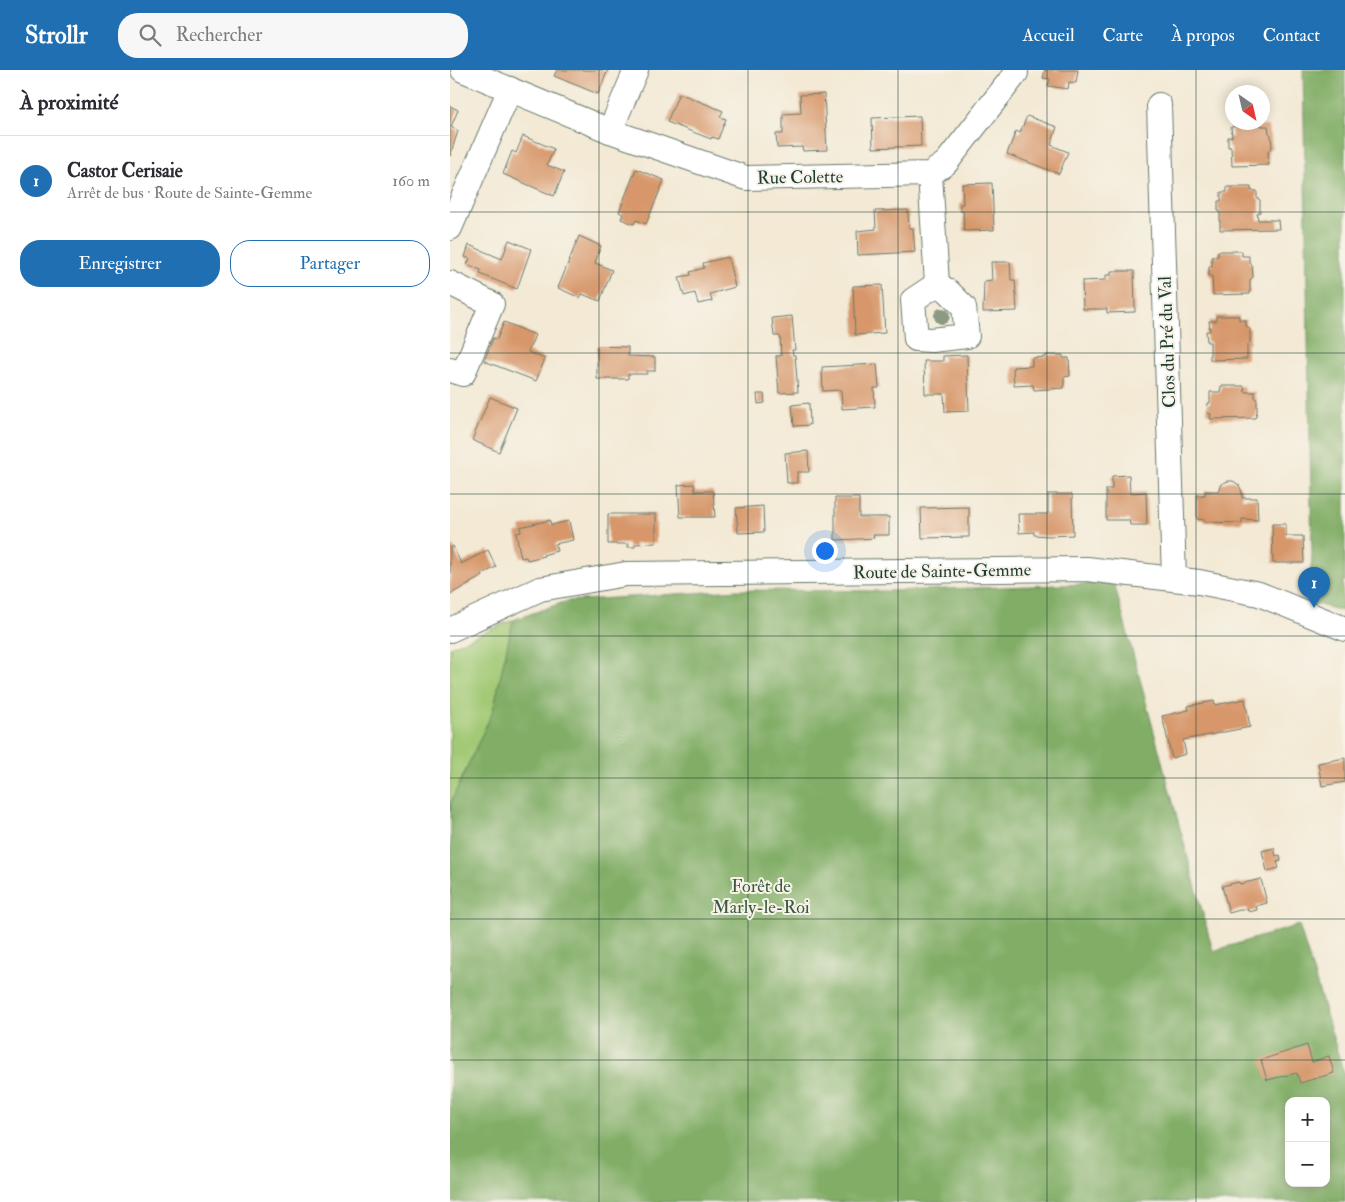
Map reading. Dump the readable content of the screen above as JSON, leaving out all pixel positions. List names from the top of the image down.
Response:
{
  "streets": {
    "street": ["Rue Colette", "Clos du Pré du Val", "Route de Sainte-Gemme"]
  },
  "crossings": [
    ["Clos du Pré du Val", "Route de Sainte-Gemme"]
  ],
  "parks": ["Forêt de Marly-le-Roi"],
  "north": "bottom right",
  "page": {
    "header": "Strollr",
    "search": "Rechercher",
    "nav": [
      "Accueil",
      "Carte",
      "À propos",
      "Contact"
    ],
    "heading": "À proximité",
    "list": [
      {
        "mark": "1",
        "name": "Castor Cerisaie",
        "note": "Arrêt de bus · Route de Sainte-Gemme",
        "value": "160 m"
      }
    ],
    "buttons": ["Enregistrer", "Partager"],
    "pins": "1",
    "map_buttons": ["+", "−"]
  }
}
